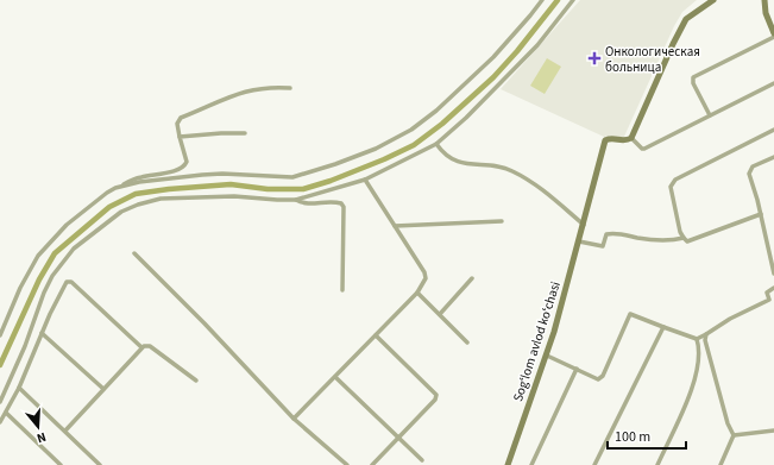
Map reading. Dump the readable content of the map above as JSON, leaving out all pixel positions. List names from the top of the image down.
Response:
{
  "streets": {
    "street": ["Sogʻlom avlod koʻchasi"]
  },
  "places": {
    "health": ["Онкологическая больница"]
  },
  "scale_bar": "100 m",
  "north": "bottom"
}
